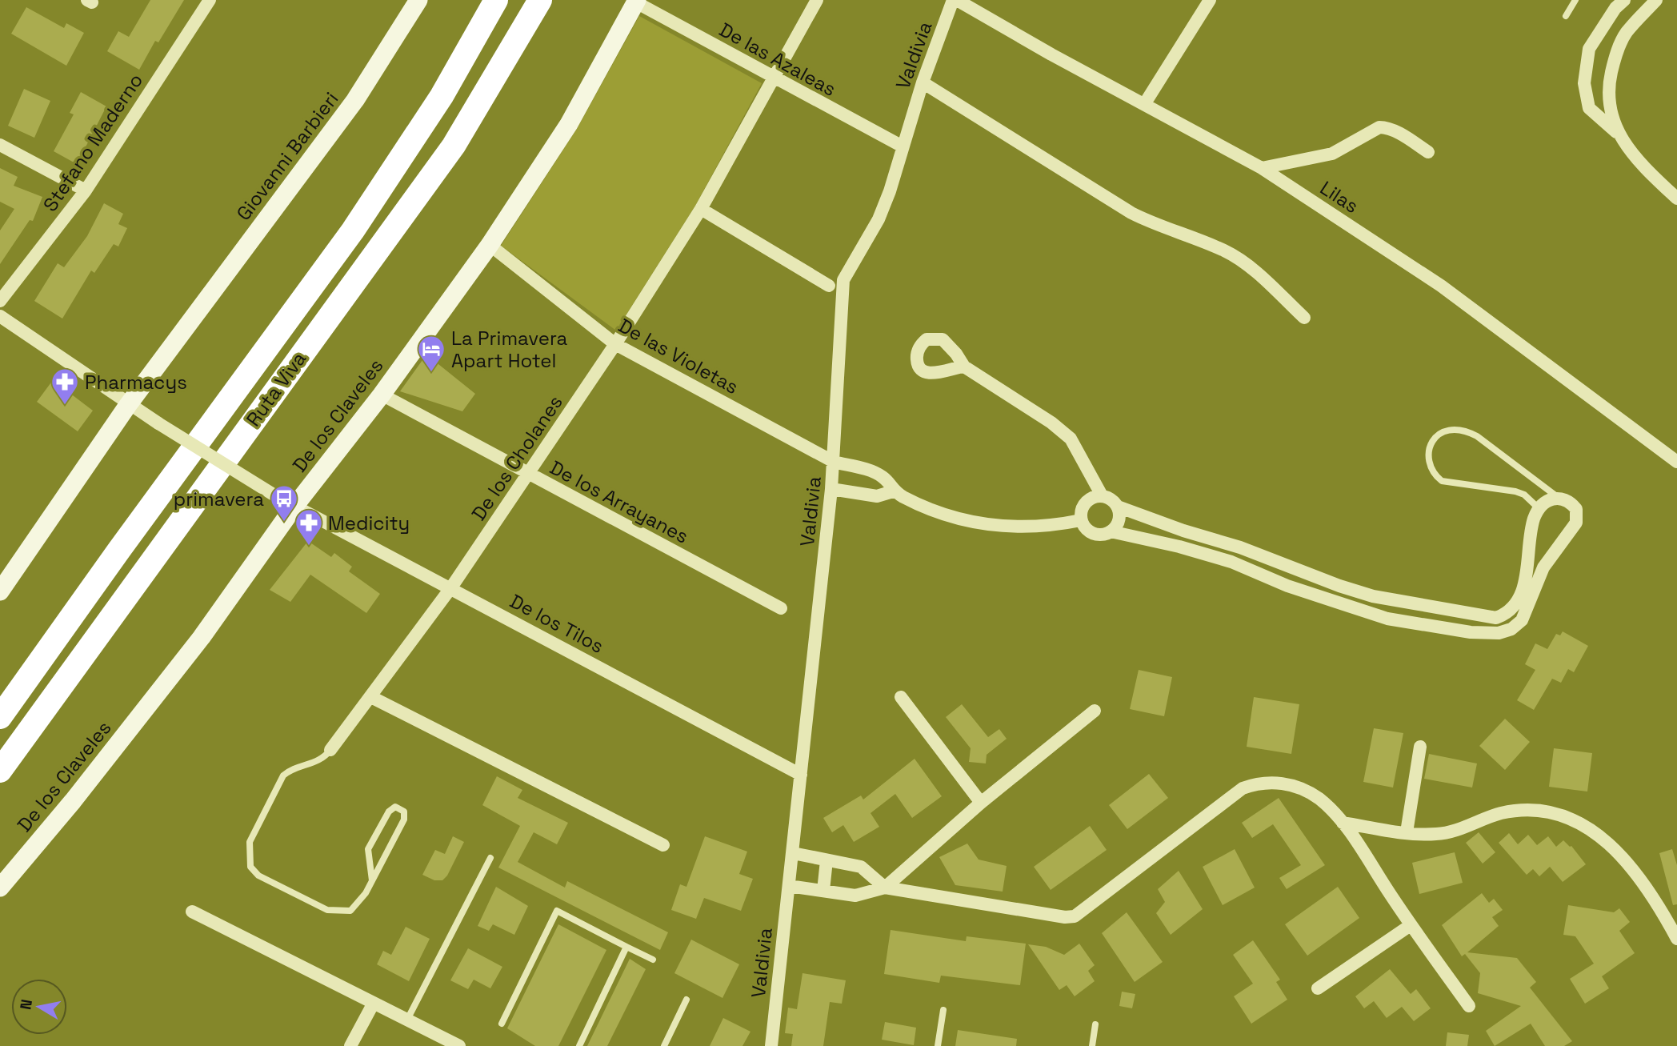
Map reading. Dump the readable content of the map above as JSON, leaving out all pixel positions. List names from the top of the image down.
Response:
{
  "streets": {
    "highway": ["Ruta Viva"],
    "main road": ["Giovanni Barbieri", "De los Claveles"],
    "street": [
      "Valdivia",
      "De las Azaleas",
      "Stefano Maderno",
      "Lilas",
      "De las Violetas",
      "De los Cholanes",
      "De los Arrayanes",
      "De los Tilos"
    ]
  },
  "crossings": [
    ["Valdivia", "De las Azaleas"],
    ["Valdivia", "Lilas"],
    ["Valdivia", "De las Violetas"],
    ["Valdivia", "De los Tilos"],
    ["De las Azaleas", "De los Claveles"],
    ["De las Azaleas", "De los Cholanes"],
    ["Giovanni Barbieri", "De los Tilos"],
    ["De las Violetas", "De los Claveles"],
    ["De las Violetas", "De los Cholanes"],
    ["De los Claveles", "De los Arrayanes"],
    ["De los Claveles", "De los Tilos"],
    ["De los Cholanes", "De los Arrayanes"],
    ["De los Cholanes", "De los Tilos"]
  ],
  "places": {
    "hotel": ["La Primavera Apart Hotel"],
    "pharmacy": ["Pharmacys", "Medicity"],
    "bus stop": ["primavera"]
  },
  "north": "left"
}
